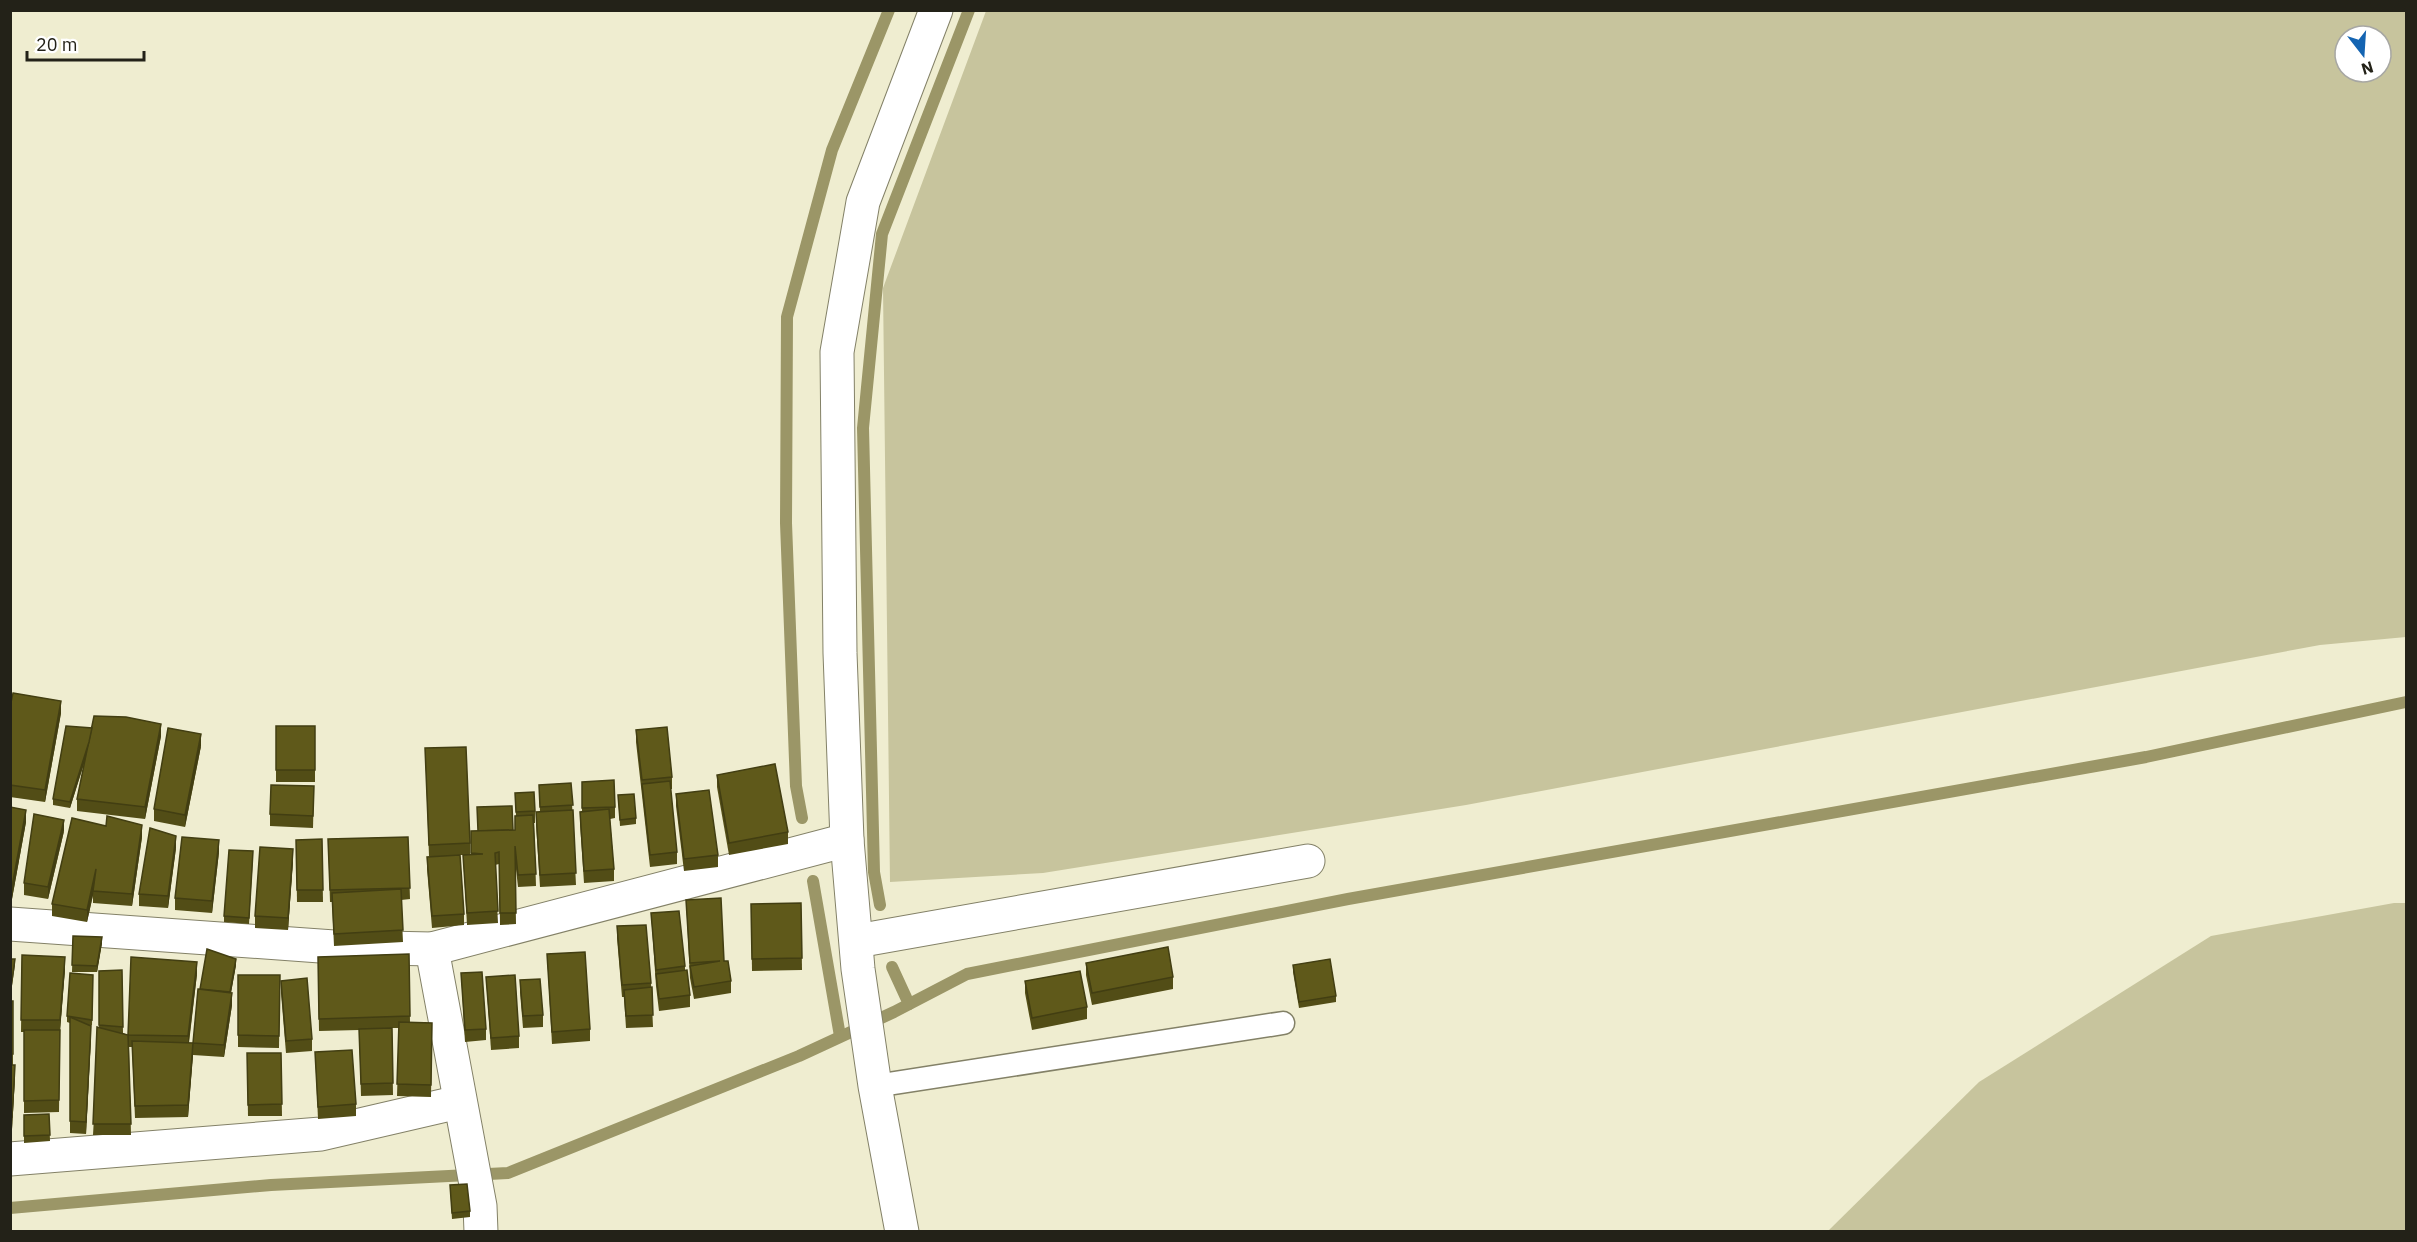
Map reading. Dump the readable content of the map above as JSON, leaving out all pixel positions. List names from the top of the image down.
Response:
{
  "scale_bar": "20 m",
  "north": "bottom"
}
